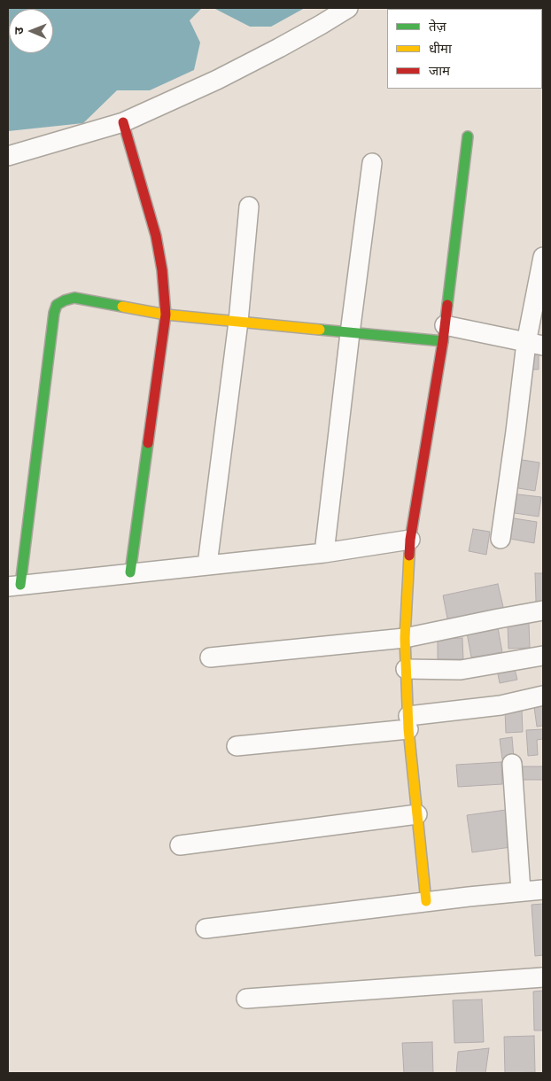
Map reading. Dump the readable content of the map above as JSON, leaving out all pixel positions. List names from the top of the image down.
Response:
{
  "legend": ["तेज़", "धीमा", "जाम"],
  "north": "left"
}
